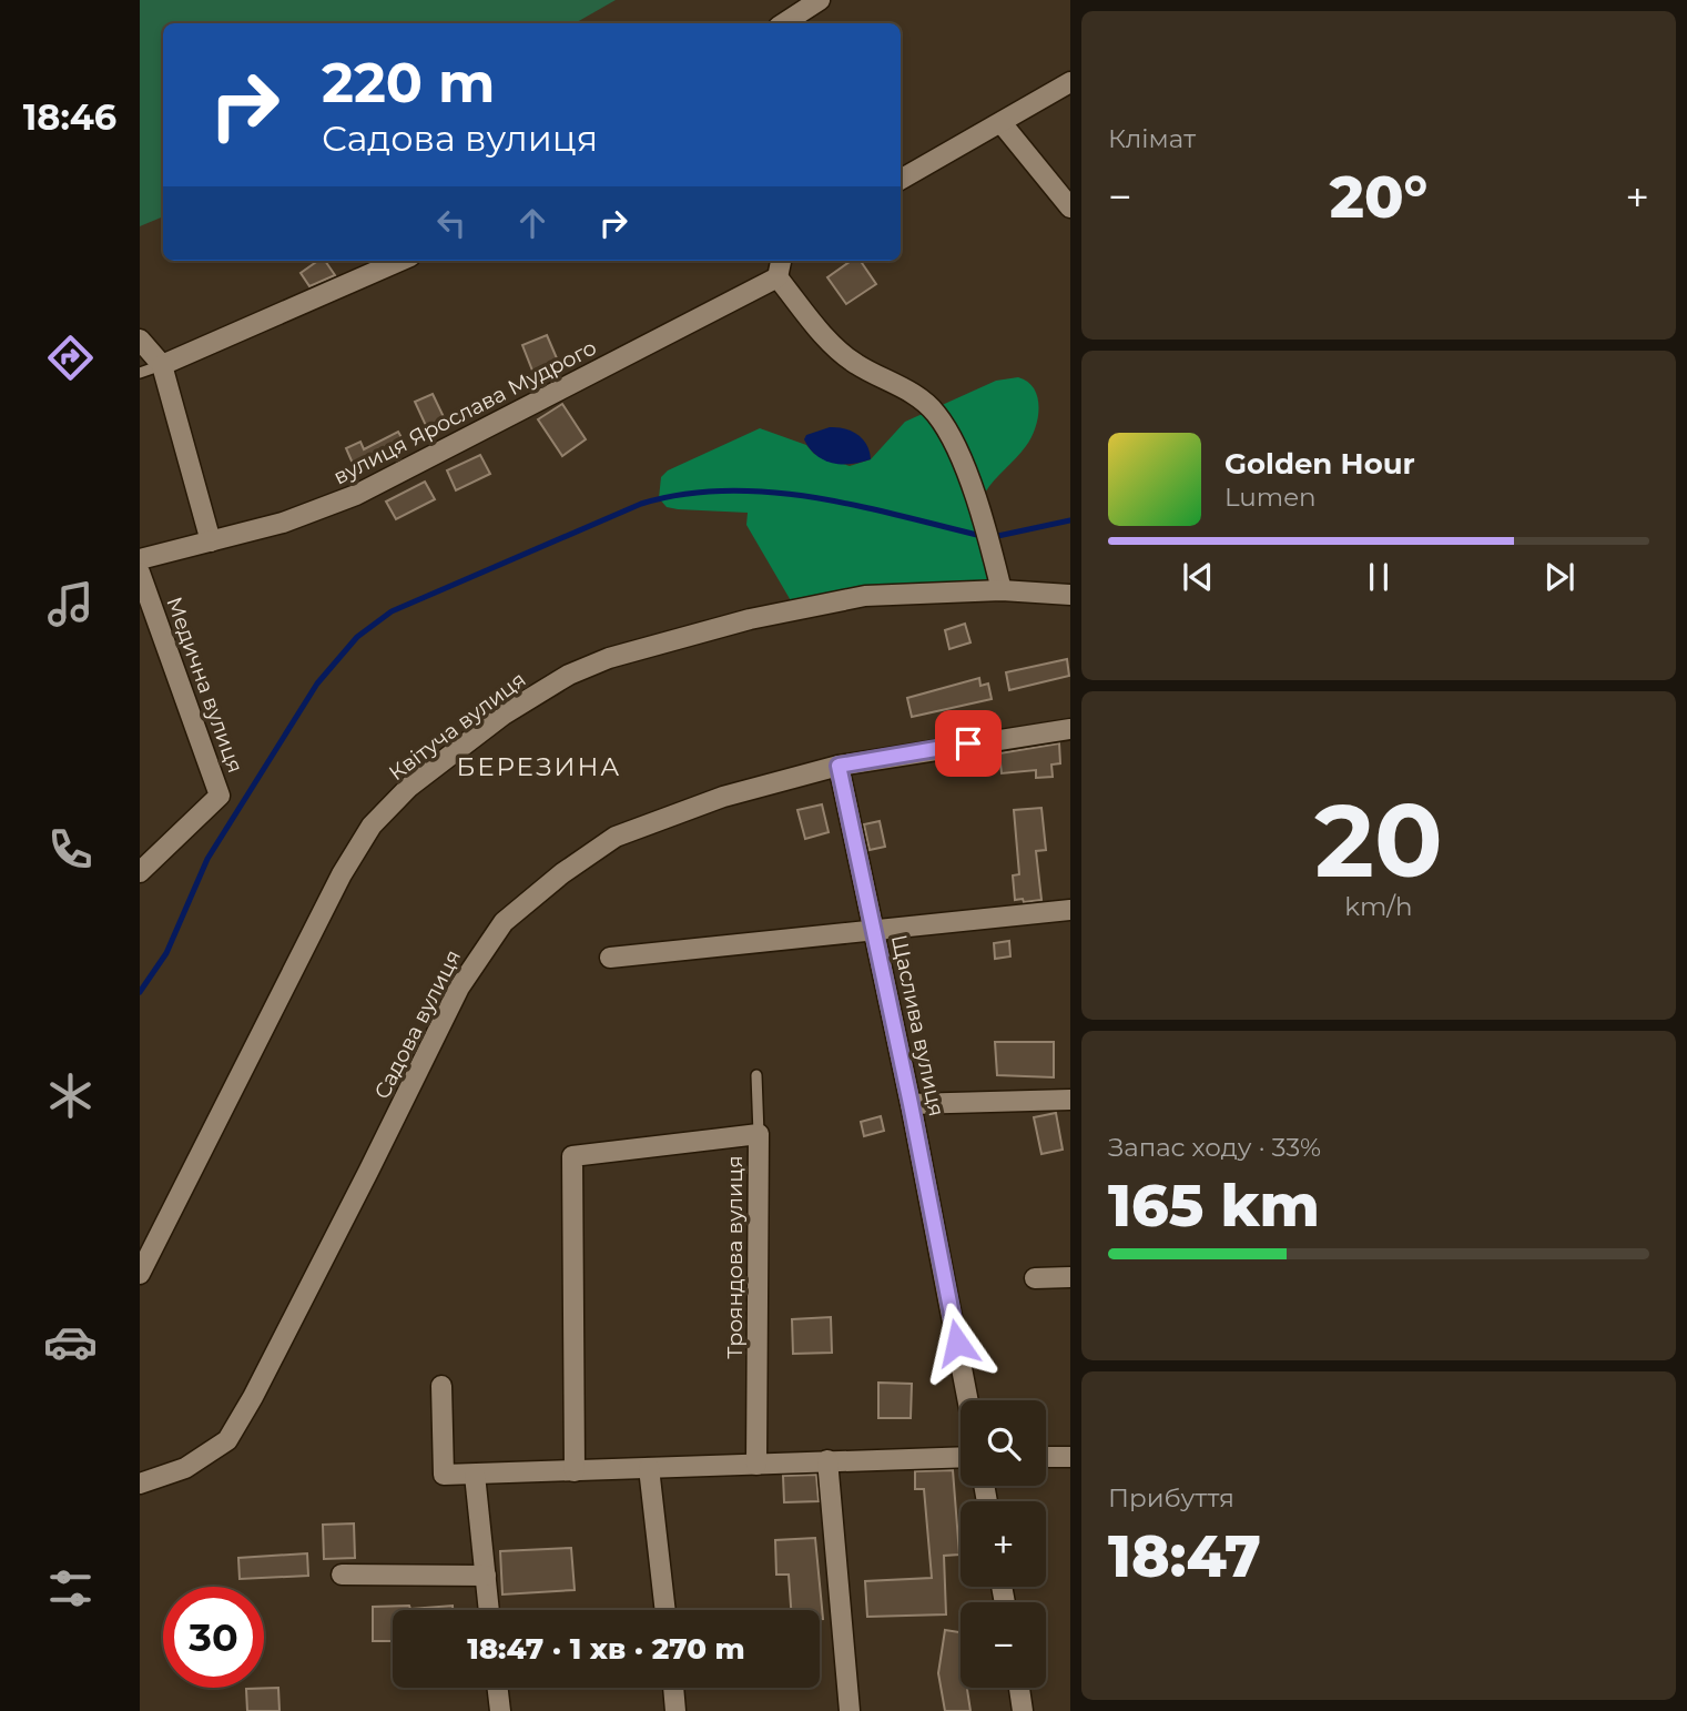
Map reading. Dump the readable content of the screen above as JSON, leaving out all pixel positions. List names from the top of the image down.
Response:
{
  "streets": {
    "street": [
      "вулиця Ярослава Мудрого",
      "Медична вулиця",
      "Квітуча вулиця",
      "Садова вулиця",
      "Щаслива вулиця",
      "Трояндова вулиця"
    ]
  },
  "crossings": [
    ["Садова вулиця", "Щаслива вулиця"]
  ],
  "districts": ["БЕРЕЗИНА"],
  "page": {
    "tabs": "18:46",
    "tile": [
      "Клімат",
      ["20", "km/h"],
      ["Запас ходу · 33%", "165 km"],
      ["Прибуття", "18:47"]
    ],
    "turn": ["220 m", "Садова вулиця"],
    "heat": ["−", "20°", "+"],
    "song": ["Golden Hour", "Lumen"],
    "map_buttons": ["+", "−"],
    "limit": "30",
    "trip": "18:47 · 1 хв · 270 m"
  }
}
